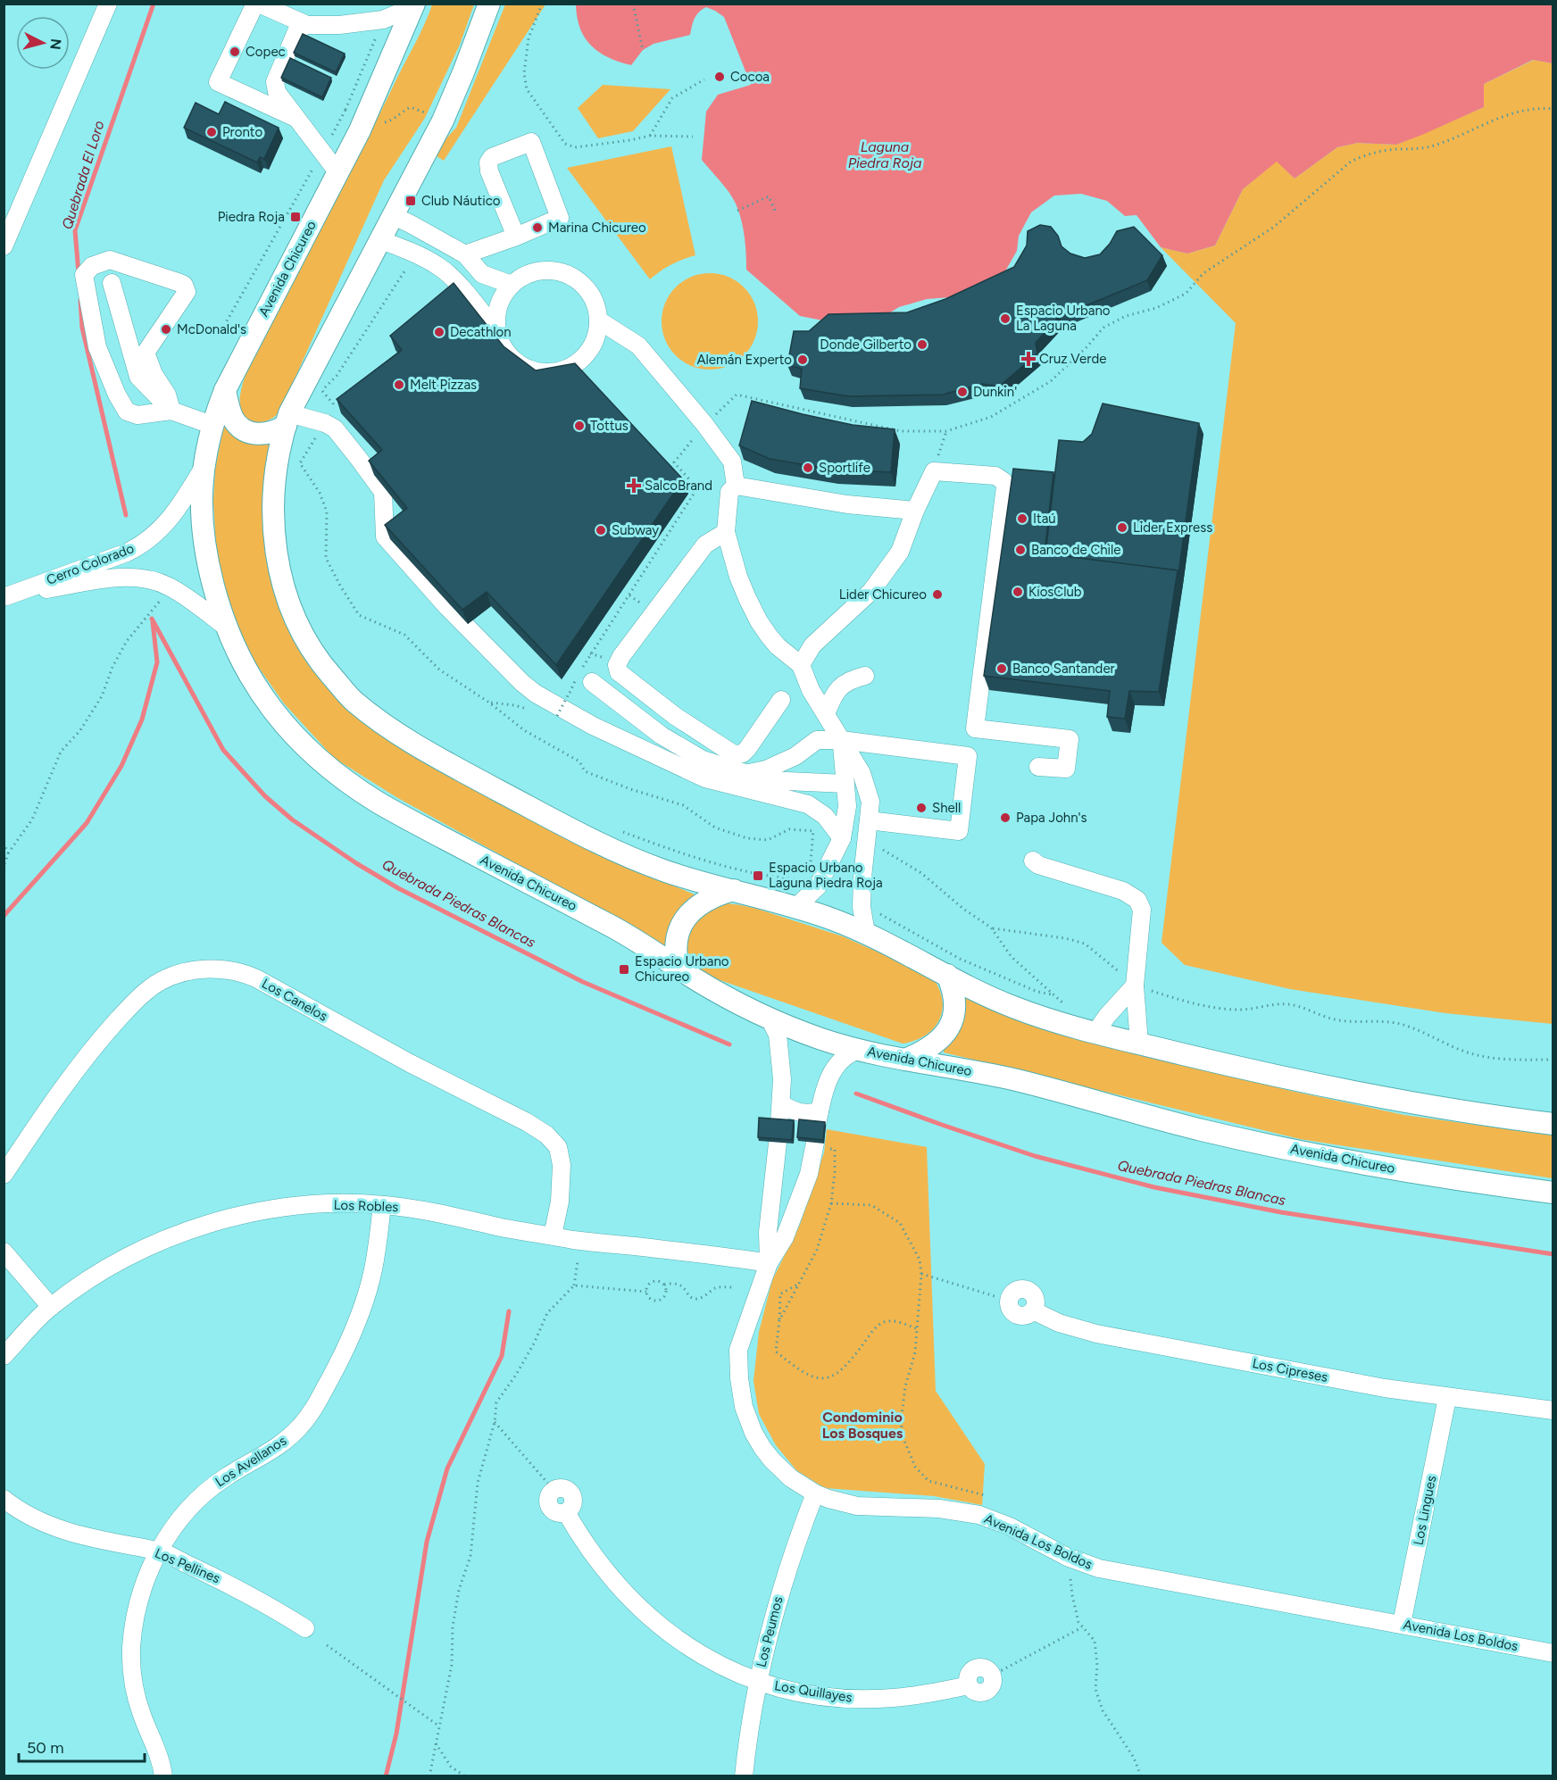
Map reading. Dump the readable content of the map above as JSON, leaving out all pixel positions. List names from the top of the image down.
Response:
{
  "streets": {
    "main road": ["Avenida Chicureo"],
    "street": [
      "Cerro Colorado",
      "Los Canelos",
      "Los Robles",
      "Los Cipreses",
      "Los Avellanos",
      "Los Lingues",
      "Avenida Los Boldos",
      "Los Pellines",
      "Los Peumos",
      "Los Quillayes"
    ]
  },
  "crossings": [
    ["Avenida Chicureo", "Cerro Colorado"],
    ["Los Canelos", "Los Robles"],
    ["Los Robles", "Los Avellanos"],
    ["Los Robles", "Avenida Los Boldos"],
    ["Los Cipreses", "Los Lingues"],
    ["Los Avellanos", "Los Pellines"],
    ["Los Lingues", "Avenida Los Boldos"],
    ["Avenida Los Boldos", "Los Peumos"],
    ["Los Peumos", "Los Quillayes"]
  ],
  "districts": ["Condominio Los Bosques"],
  "water": ["Laguna Piedra Roja", "Quebrada El Loro", "Quebrada Piedras Blancas"],
  "places": {
    "other": [
      "Copec",
      "Cocoa",
      "Pronto",
      "Marina Chicureo",
      "Espacio Urbano La Laguna",
      "McDonald's",
      "Decathlon",
      "Donde Gilberto",
      "Alemán Experto",
      "Melt Pizzas",
      "Dunkin'",
      "Tottus",
      "Sportlife",
      "Itaú",
      "Lider Express",
      "Subway",
      "Banco de Chile",
      "KiosClub",
      "Lider Chicureo",
      "Banco Santander",
      "Shell",
      "Papa John's"
    ],
    "transit": [
      "Club Náutico",
      "Piedra Roja",
      "Espacio Urbano Laguna Piedra Roja",
      "Espacio Urbano Chicureo"
    ],
    "health": ["Cruz Verde", "SalcoBrand"]
  },
  "scale_bar": "50 m",
  "north": "right"
}
